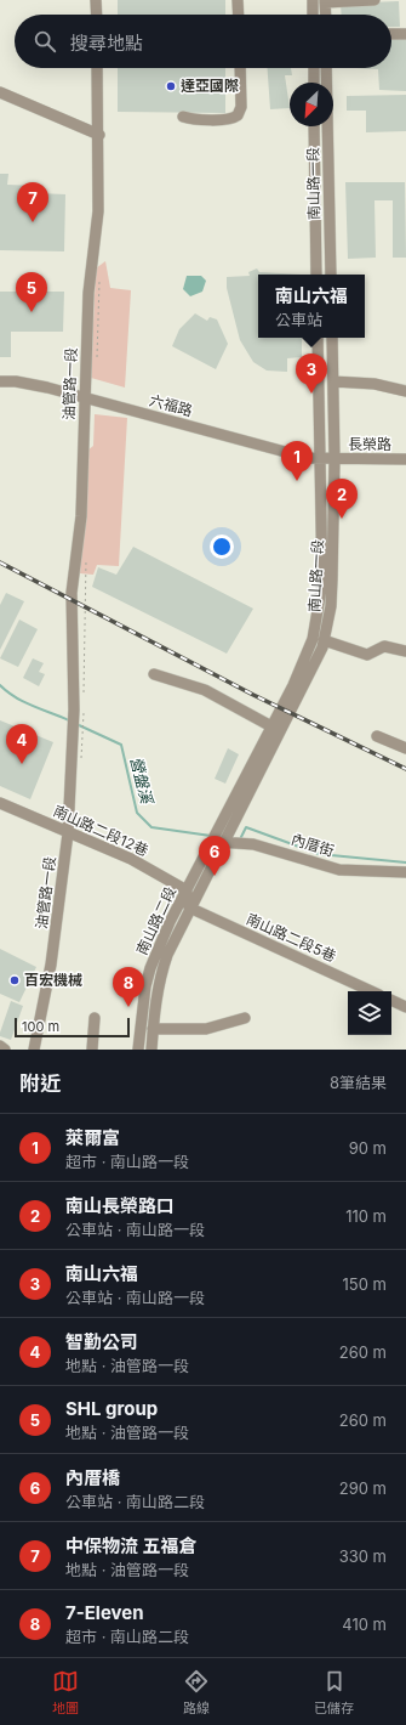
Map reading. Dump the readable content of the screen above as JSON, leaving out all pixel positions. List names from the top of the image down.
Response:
{
  "streets": {
    "street": [
      "南山路一段",
      "油管路一段",
      "六福路",
      "長榮路",
      "南山路二段12巷",
      "內厝街",
      "南山路二段",
      "南山路二段5巷"
    ]
  },
  "crossings": [
    ["南山路一段", "六福路"],
    ["南山路一段", "長榮路"],
    ["南山路一段", "南山路二段"],
    ["油管路一段", "六福路"],
    ["油管路一段", "南山路二段12巷"],
    ["六福路", "長榮路"],
    ["南山路二段12巷", "南山路二段"],
    ["內厝街", "南山路二段"],
    ["南山路二段", "南山路二段5巷"]
  ],
  "water": ["營盤溪"],
  "places": ["達亞國際", "百宏機械"],
  "scale_bar": "100 m",
  "north": "bottom left",
  "page": {
    "search": "搜尋地點",
    "pins": [
      "7",
      "5",
      "3",
      "1",
      "2",
      "4",
      "6",
      "8"
    ],
    "popup": ["南山六福", "公車站"],
    "scale": "100 m",
    "heading": ["附近", "8筆結果"],
    "list": [
      {
        "mark": "1",
        "name": "萊爾富",
        "note": "超市 · 南山路一段",
        "value": "90 m"
      },
      {
        "mark": "2",
        "name": "南山長榮路口",
        "note": "公車站 · 南山路一段",
        "value": "110 m"
      },
      {
        "mark": "3",
        "name": "南山六福",
        "note": "公車站 · 南山路一段",
        "value": "150 m"
      },
      {
        "mark": "4",
        "name": "智勤公司",
        "note": "地點 · 油管路一段",
        "value": "260 m"
      },
      {
        "mark": "5",
        "name": "SHL group",
        "note": "地點 · 油管路一段",
        "value": "260 m"
      },
      {
        "mark": "6",
        "name": "內厝橋",
        "note": "公車站 · 南山路二段",
        "value": "290 m"
      },
      {
        "mark": "7",
        "name": "中保物流 五福倉",
        "note": "地點 · 油管路一段",
        "value": "330 m"
      },
      {
        "mark": "8",
        "name": "7-Eleven",
        "note": "超市 · 南山路二段",
        "value": "410 m"
      }
    ],
    "nav": ["地圖", "路線", "已儲存"]
  }
}
